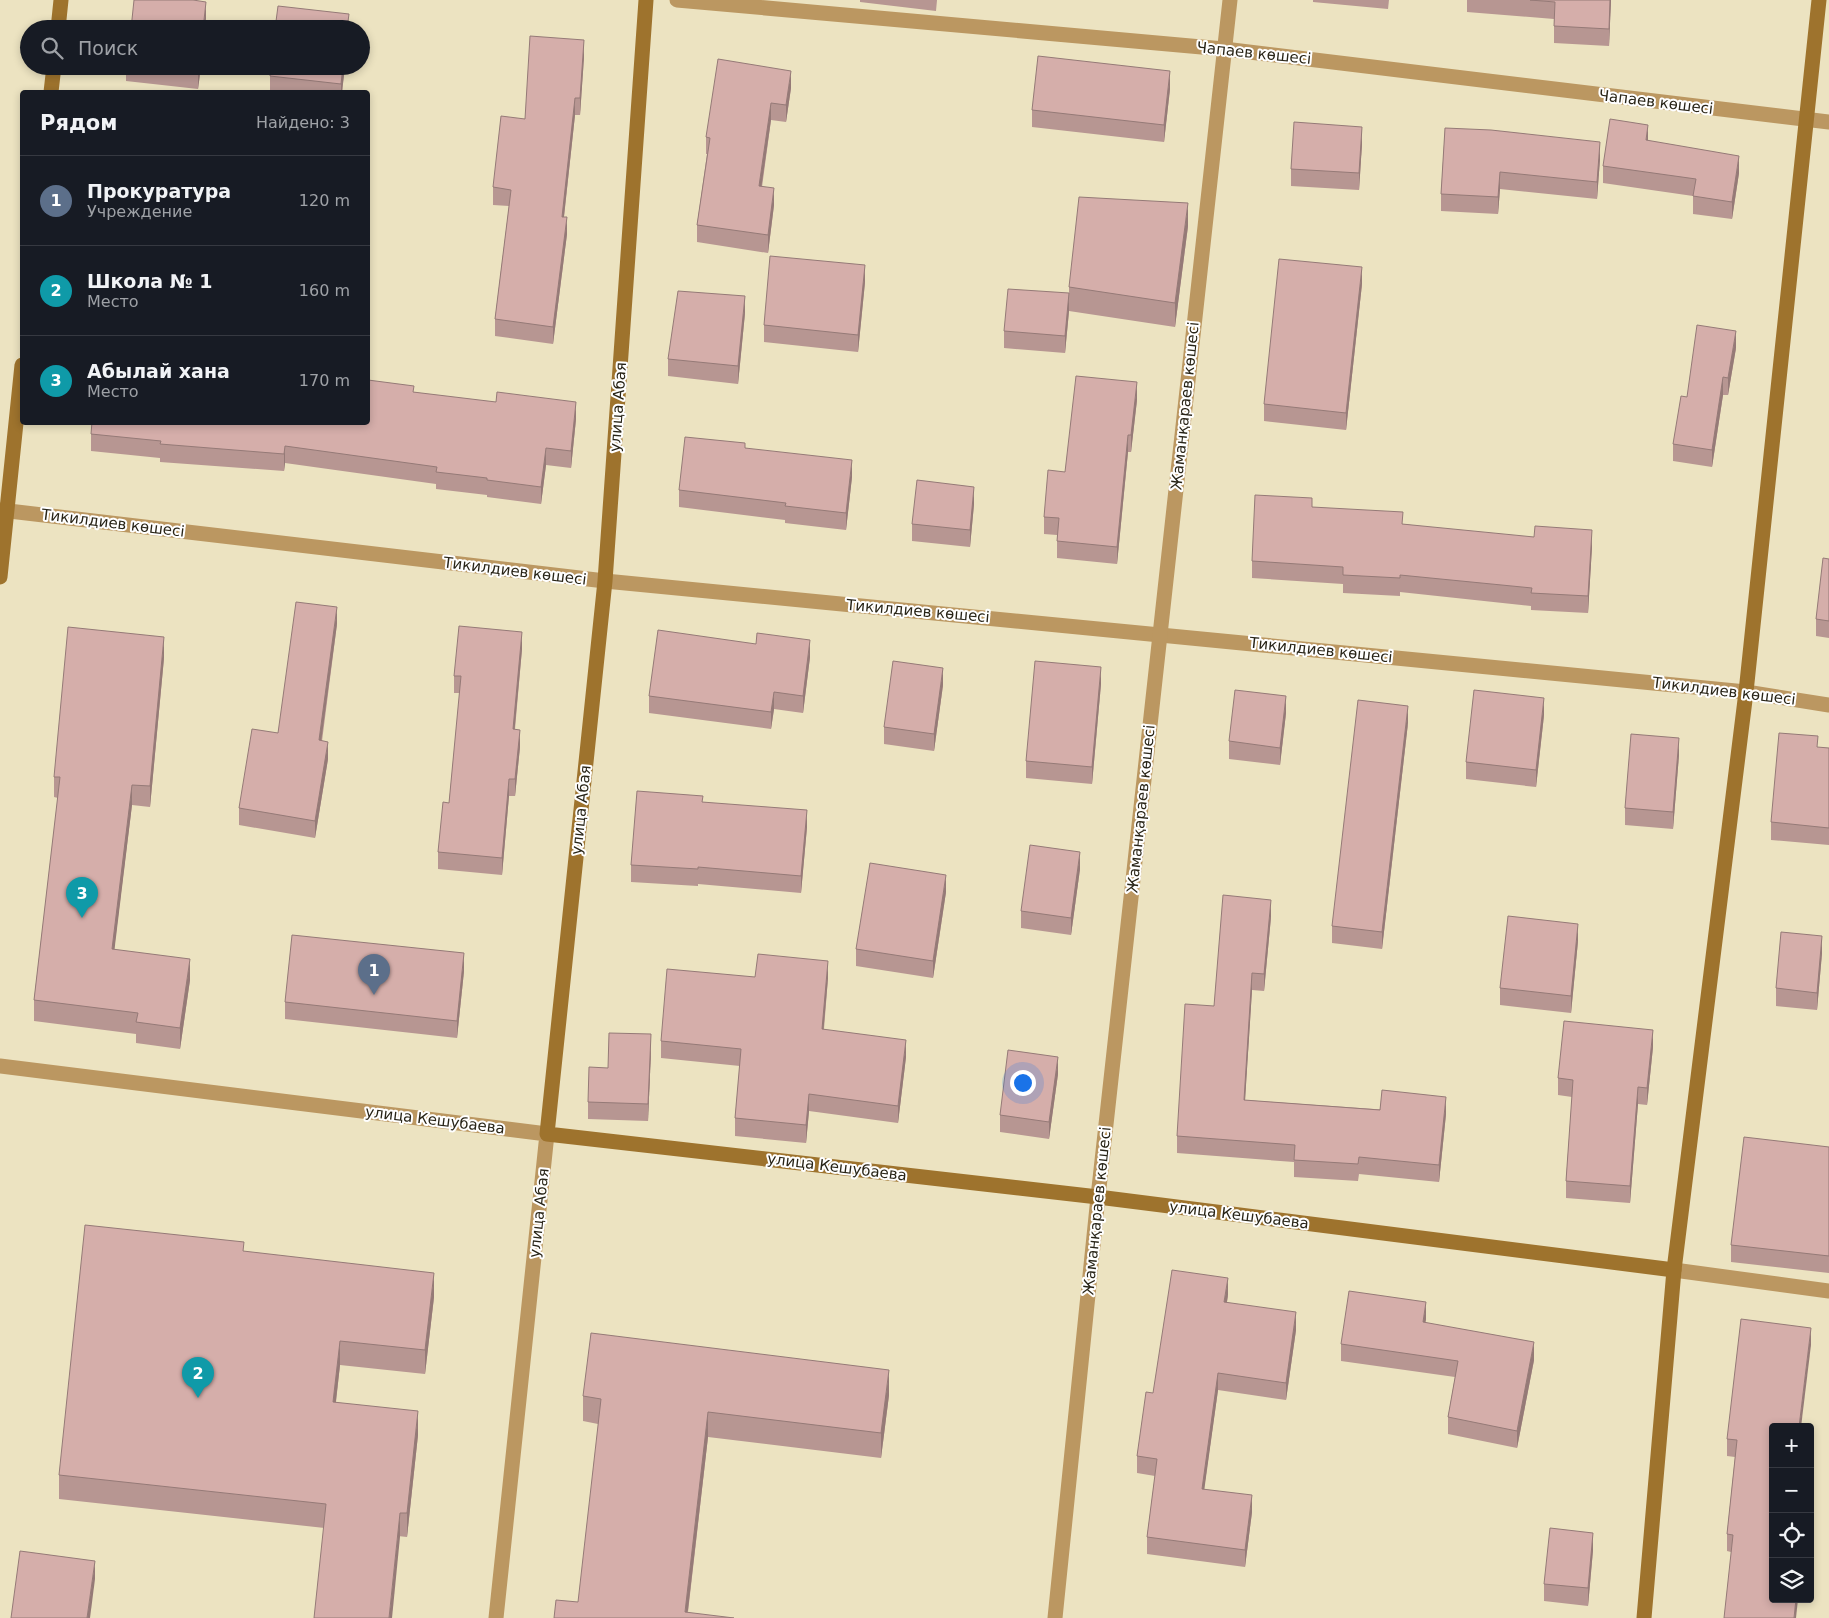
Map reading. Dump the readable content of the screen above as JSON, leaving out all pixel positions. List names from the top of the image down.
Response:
{
  "streets": {
    "street": [
      "Чапаев көшесі",
      "Жаманқараев көшесі",
      "улица Абая",
      "Тикилдиев көшесі",
      "улица Кешубаева"
    ]
  },
  "crossings": [
    ["Чапаев көшесі", "Жаманқараев көшесі"],
    ["Жаманқараев көшесі", "Тикилдиев көшесі"],
    ["Жаманқараев көшесі", "улица Кешубаева"],
    ["улица Абая", "Тикилдиев көшесі"],
    ["улица Абая", "улица Кешубаева"]
  ],
  "page": {
    "search": "Поиск",
    "heading": ["Рядом", "Найдено: 3"],
    "list": [
      {
        "mark": "1",
        "name": "Прокуратура",
        "note": "Учреждение",
        "value": "120 m"
      },
      {
        "mark": "2",
        "name": "Школа № 1",
        "note": "Место",
        "value": "160 m"
      },
      {
        "mark": "3",
        "name": "Абылай хана",
        "note": "Место",
        "value": "170 m"
      }
    ],
    "pins": ["3", "1", "2"],
    "map_buttons": ["+", "−"]
  }
}
